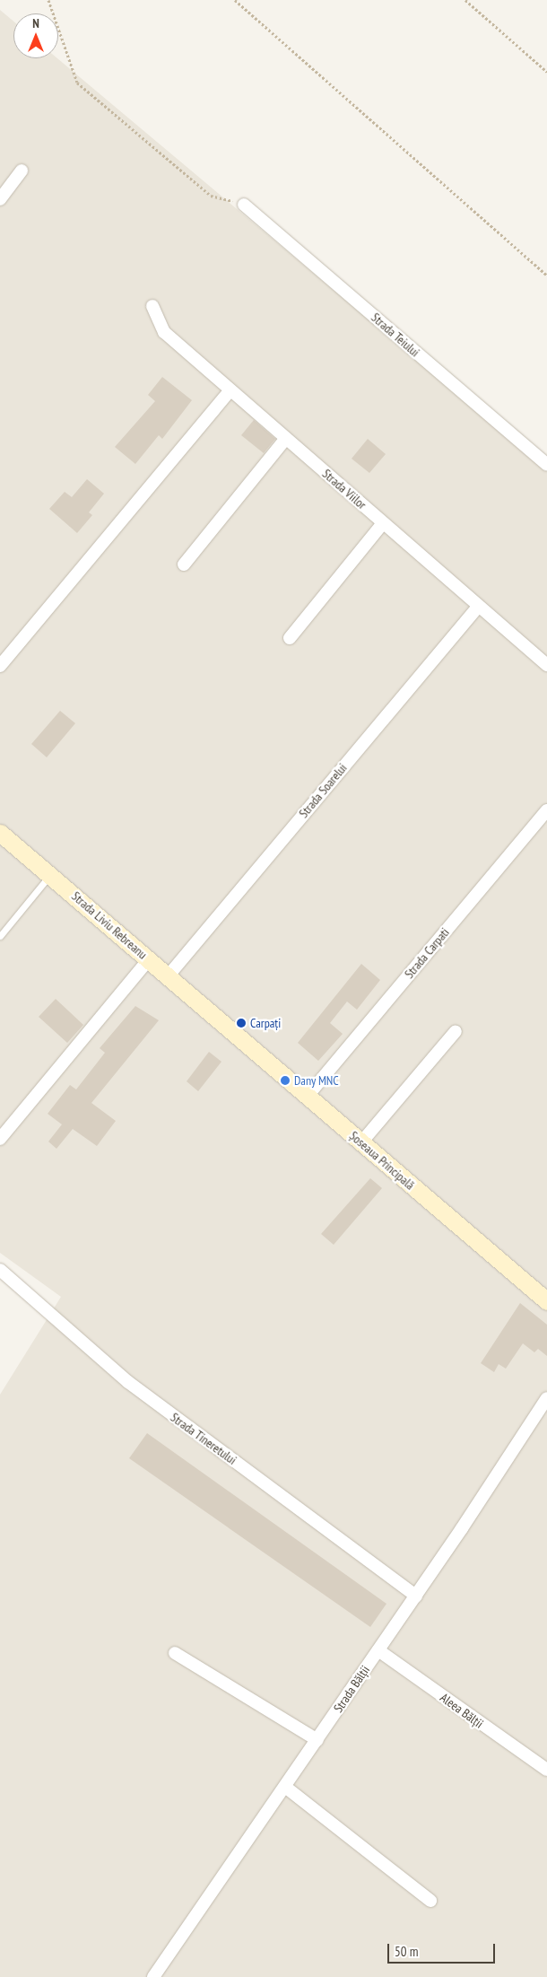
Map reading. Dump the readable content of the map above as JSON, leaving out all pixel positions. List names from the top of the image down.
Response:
{
  "streets": {
    "main road": ["Strada Liviu Rebreanu", "Șoseaua Principală"],
    "street": [
      "Strada Teiului",
      "Strada Viilor",
      "Strada Soarelui",
      "Strada Carpati",
      "Strada Tineretului",
      "Strada Bălții",
      "Aleea Bălții"
    ]
  },
  "crossings": [
    ["Strada Viilor", "Strada Soarelui"],
    ["Strada Soarelui", "Strada Liviu Rebreanu"],
    ["Strada Liviu Rebreanu", "Șoseaua Principală"],
    ["Strada Carpati", "Șoseaua Principală"],
    ["Strada Tineretului", "Strada Bălții"],
    ["Strada Bălții", "Aleea Bălții"]
  ],
  "places": ["Carpați", "Dany MNC"],
  "scale_bar": "50 m",
  "north": "top"
}
